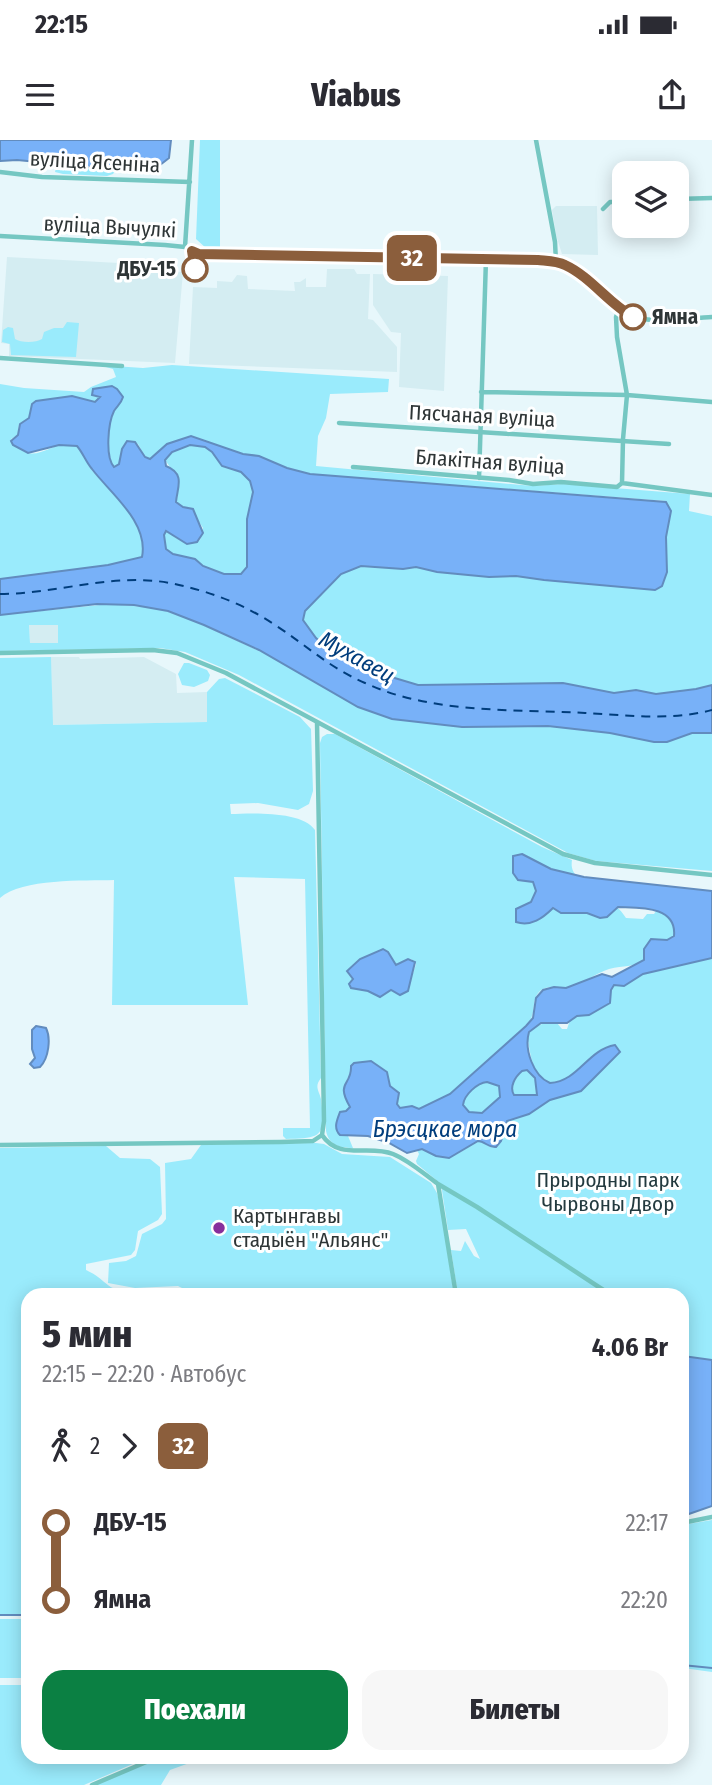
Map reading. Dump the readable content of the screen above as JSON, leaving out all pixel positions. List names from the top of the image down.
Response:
{
  "streets": {
    "street": [
      "вуліца Ясеніна",
      "вуліца Вычулкі",
      "Пясчаная вуліца",
      "Блакітная вуліца"
    ]
  },
  "water": ["Мухавец", "Брэсцкае мора"],
  "parks": ["Прыродны парк Чырвоны Двор"],
  "places": ["ДБУ-15", "Ямна", "Картынгавы стадыён \"Альянс\""],
  "lines": ["bus line 32"],
  "page": {
    "status": "22:15",
    "header": "Viabus",
    "on_map": "32",
    "heading": ["5 мин", "22:15 – 22:20 · Автобус", "4.06 Br"],
    "legs": ["2", "32"],
    "list": [
      {
        "name": "ДБУ-15",
        "value": "22:17"
      },
      {
        "name": "Ямна",
        "value": "22:20"
      }
    ],
    "buttons": ["Поехали", "Билеты"]
  }
}
